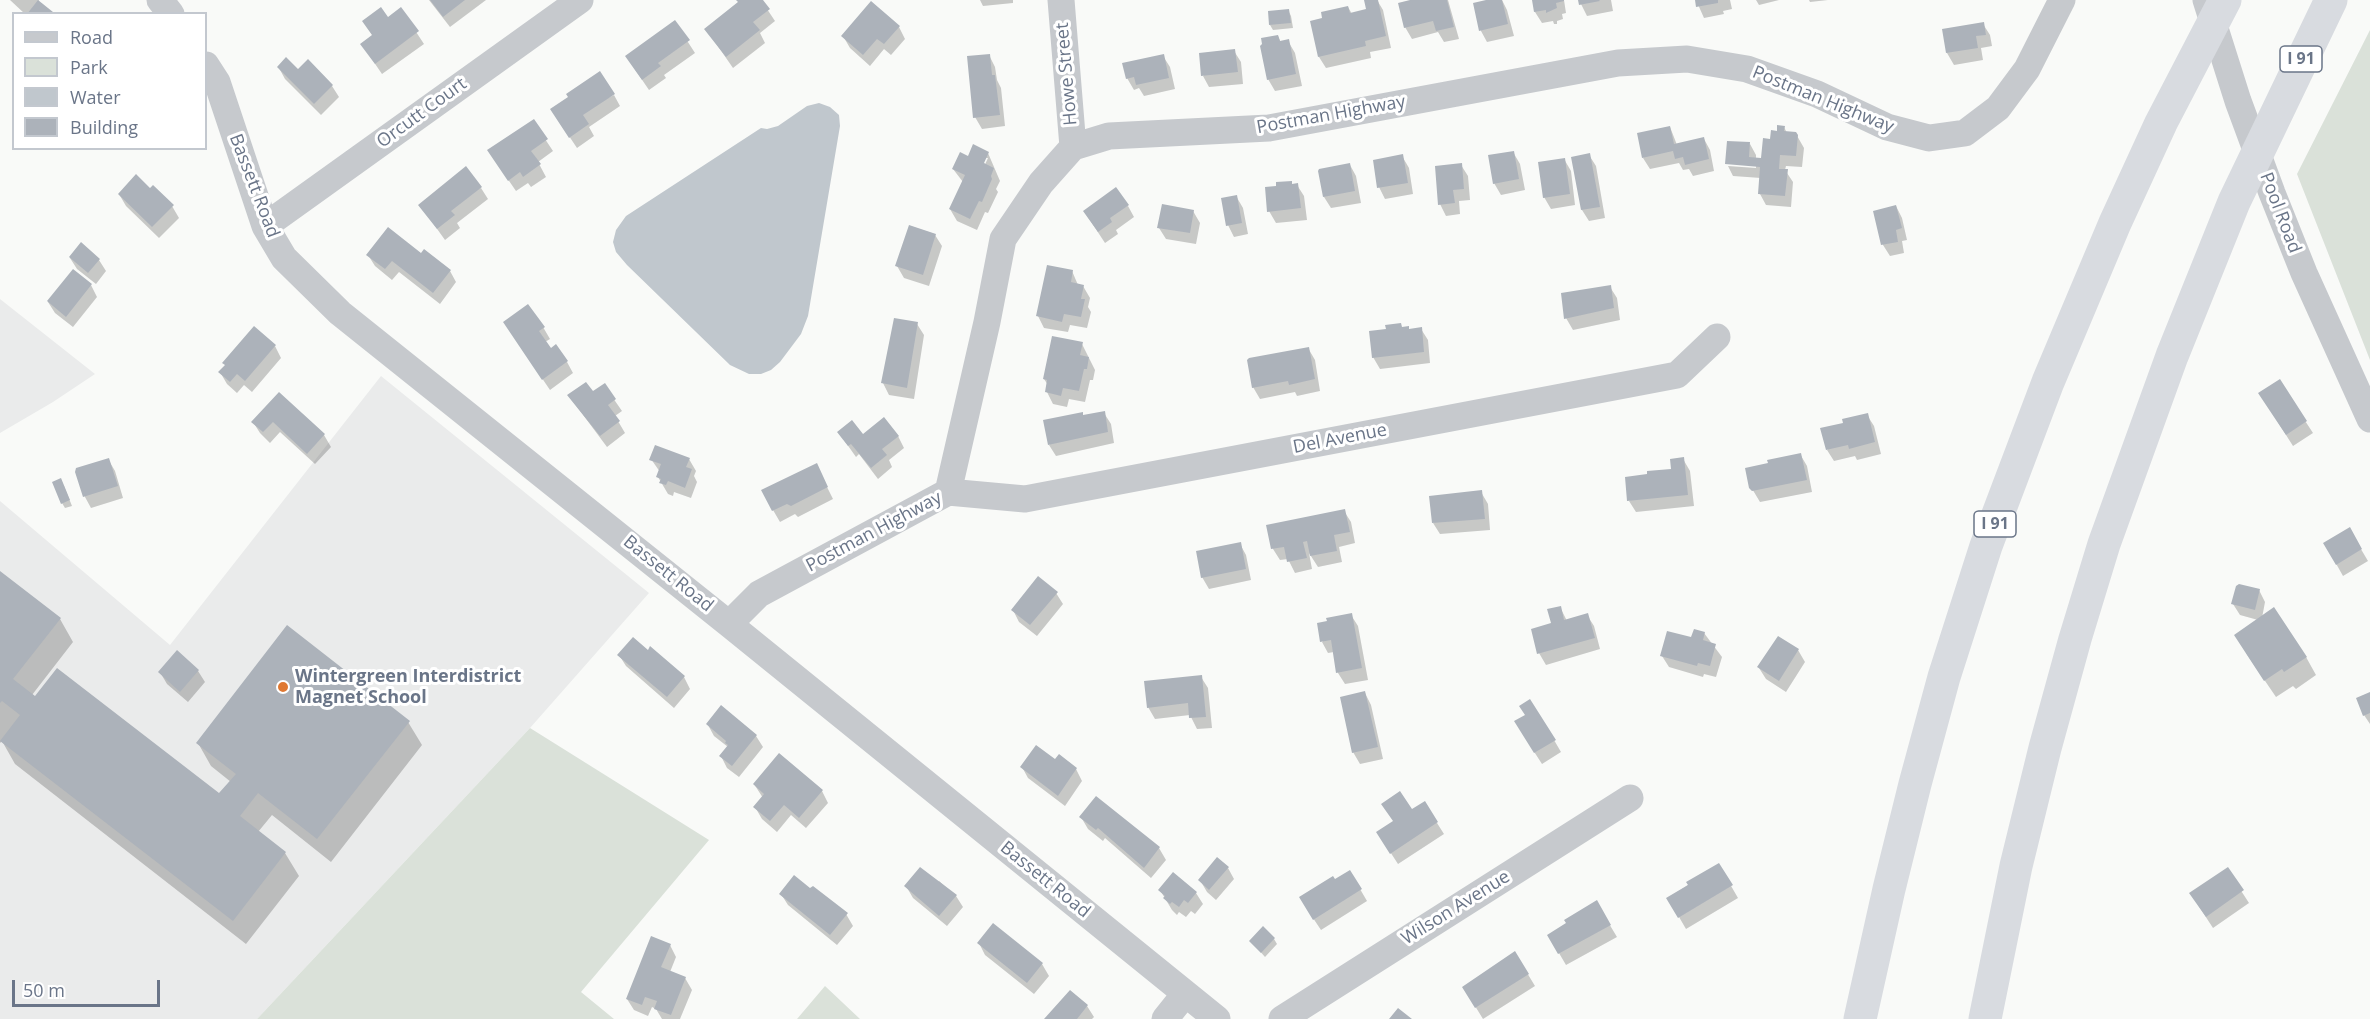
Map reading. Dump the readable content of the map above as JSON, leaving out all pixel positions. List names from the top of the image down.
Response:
{
  "streets": {
    "highway": ["I 91"],
    "street": [
      "Howe Street",
      "Postman Highway",
      "Orcutt Court",
      "Bassett Road",
      "Pool Road",
      "Del Avenue",
      "Wilson Avenue"
    ]
  },
  "crossings": [
    ["Howe Street", "Postman Highway"],
    ["Postman Highway", "Bassett Road"],
    ["Postman Highway", "Del Avenue"],
    ["Orcutt Court", "Bassett Road"]
  ],
  "places": ["Wintergreen Interdistrict Magnet School"],
  "legend": [
    "Road",
    "Park",
    "Water",
    "Building"
  ],
  "scale_bar": "50 m"
}
